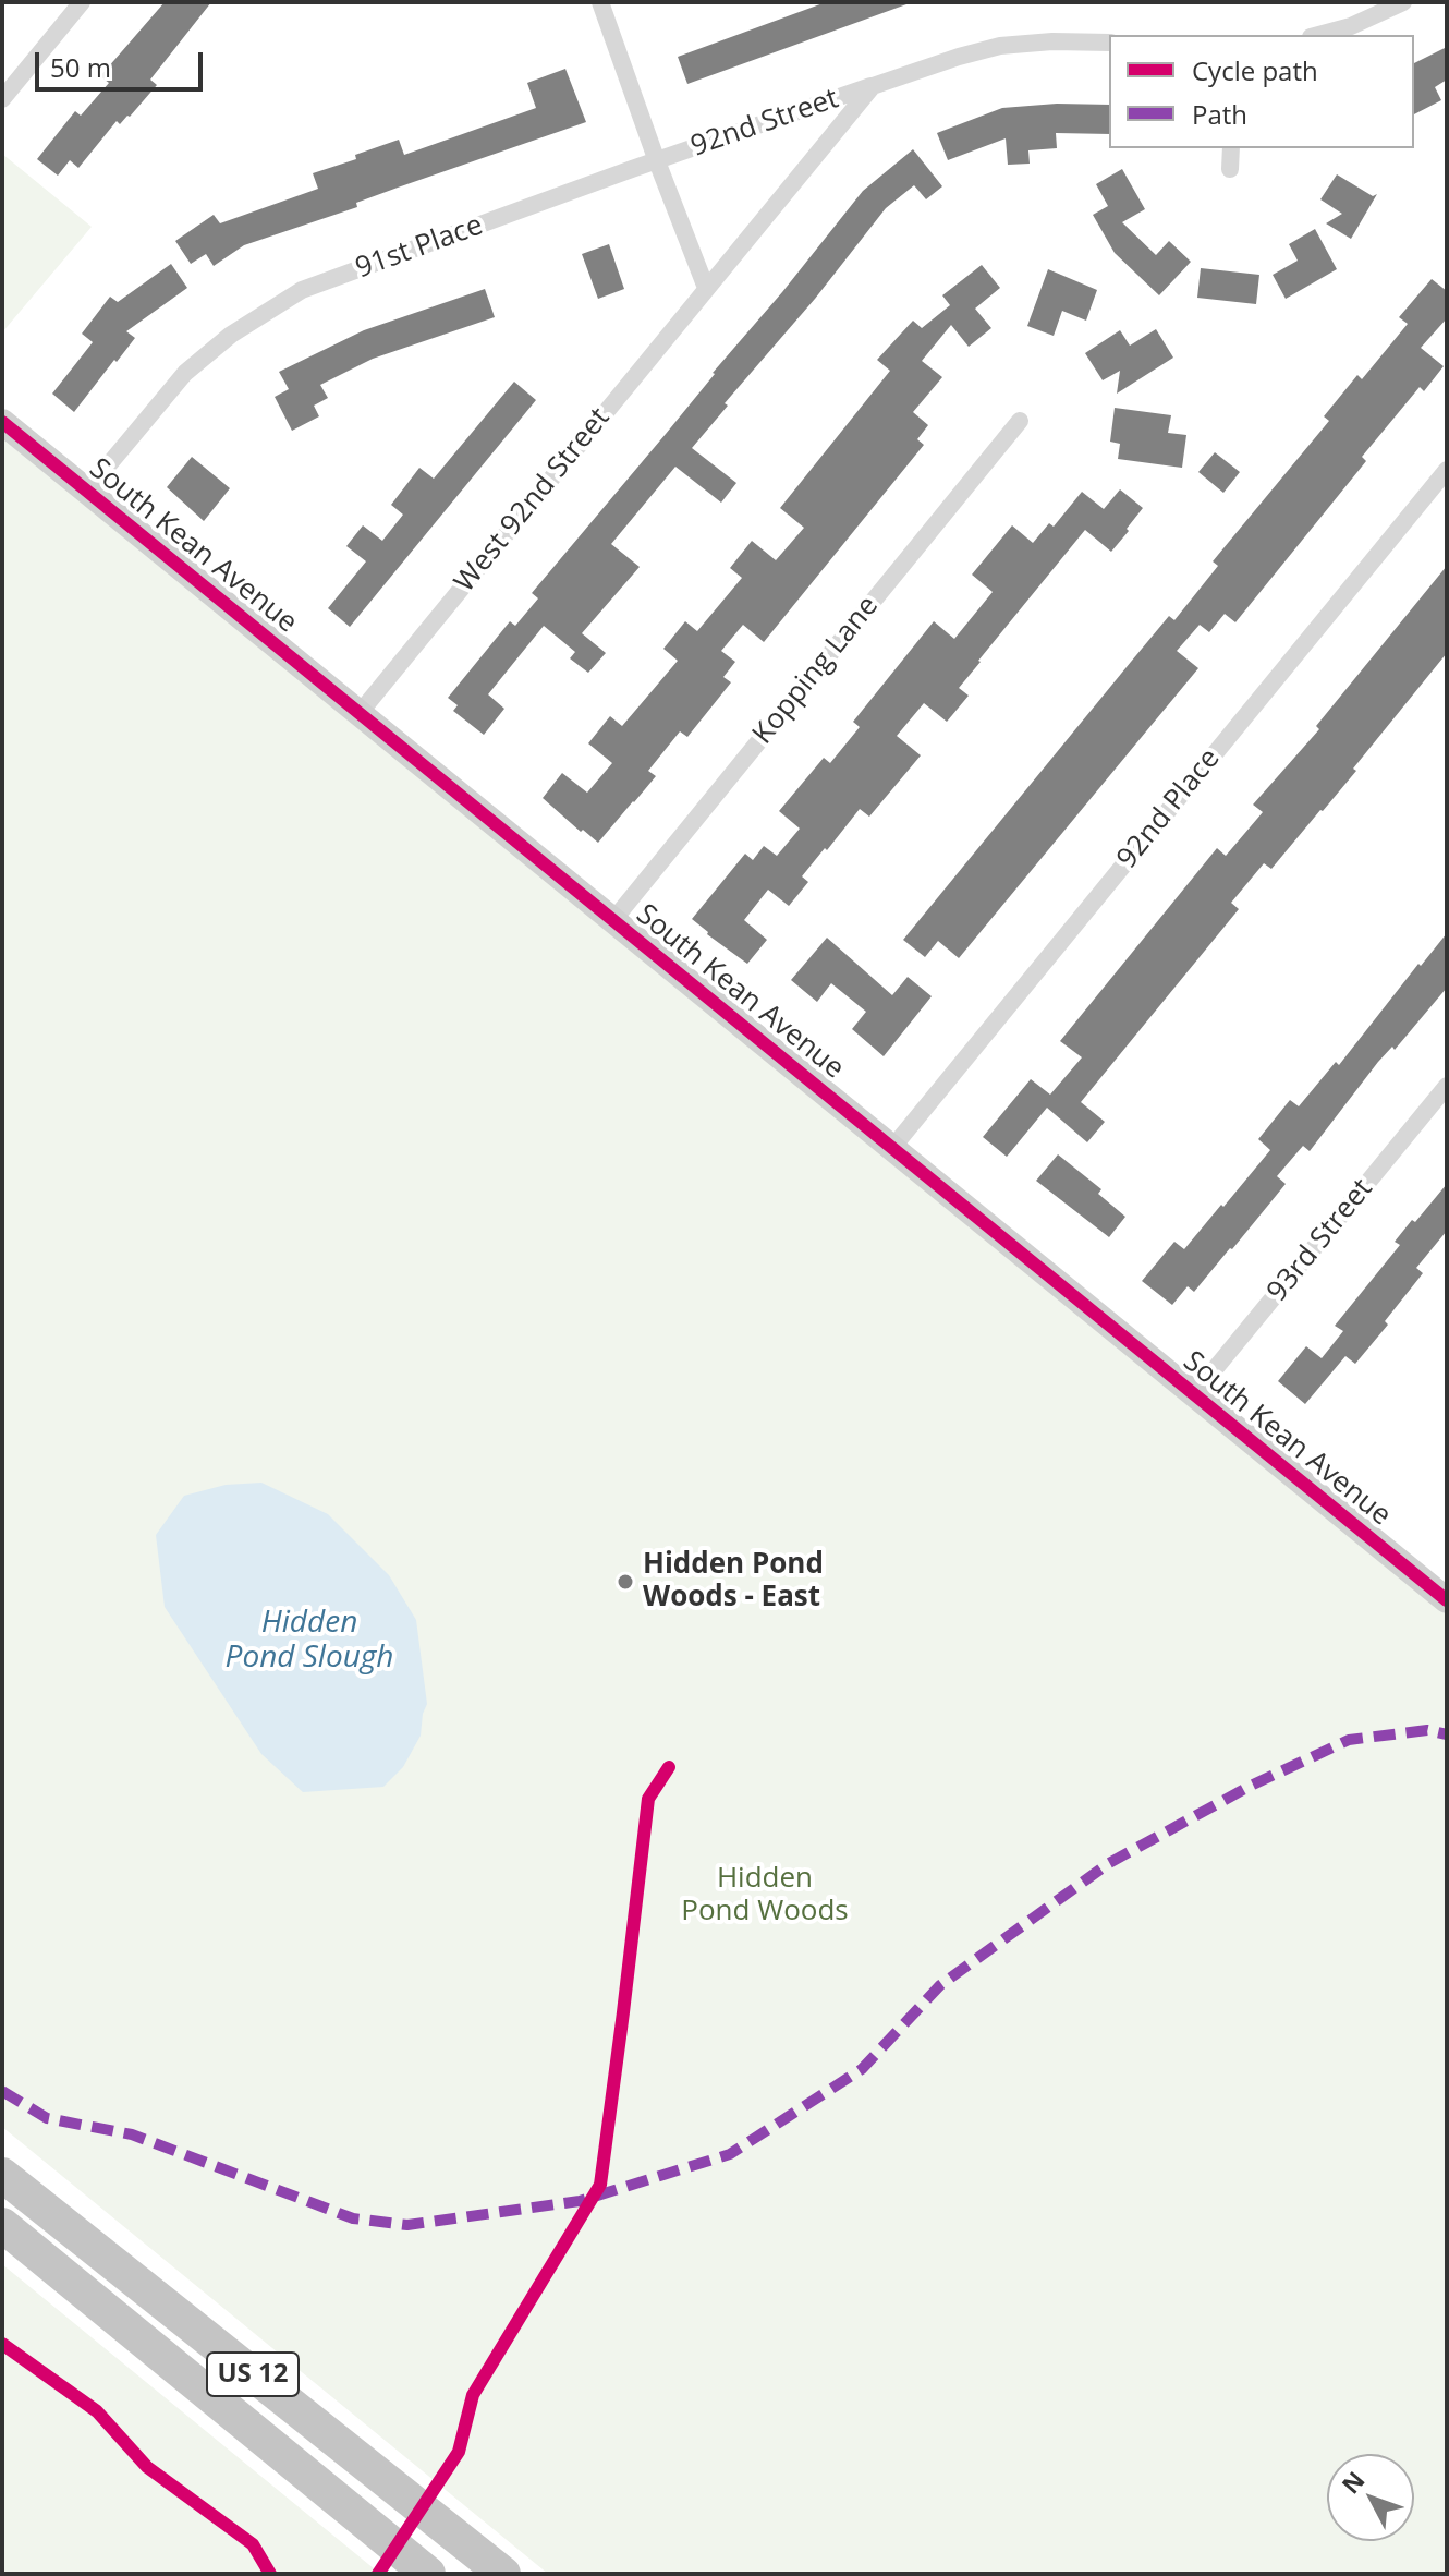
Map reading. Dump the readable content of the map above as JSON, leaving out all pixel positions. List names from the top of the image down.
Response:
{
  "streets": {
    "highway": ["US 12"],
    "street": [
      "92nd Street",
      "91st Place",
      "West 92nd Street",
      "South Kean Avenue",
      "Kopping Lane",
      "92nd Place",
      "93rd Street"
    ]
  },
  "crossings": [
    ["92nd Street", "91st Place"],
    ["92nd Street", "West 92nd Street"],
    ["91st Place", "South Kean Avenue"],
    ["West 92nd Street", "South Kean Avenue"],
    ["South Kean Avenue", "Kopping Lane"],
    ["South Kean Avenue", "92nd Place"],
    ["South Kean Avenue", "93rd Street"]
  ],
  "water": ["Hidden Pond Slough"],
  "parks": ["Hidden Pond Woods"],
  "places": ["Hidden Pond Woods - East"],
  "legend": ["Cycle path", "Path"],
  "scale_bar": "50 m",
  "north": "top left"
}
